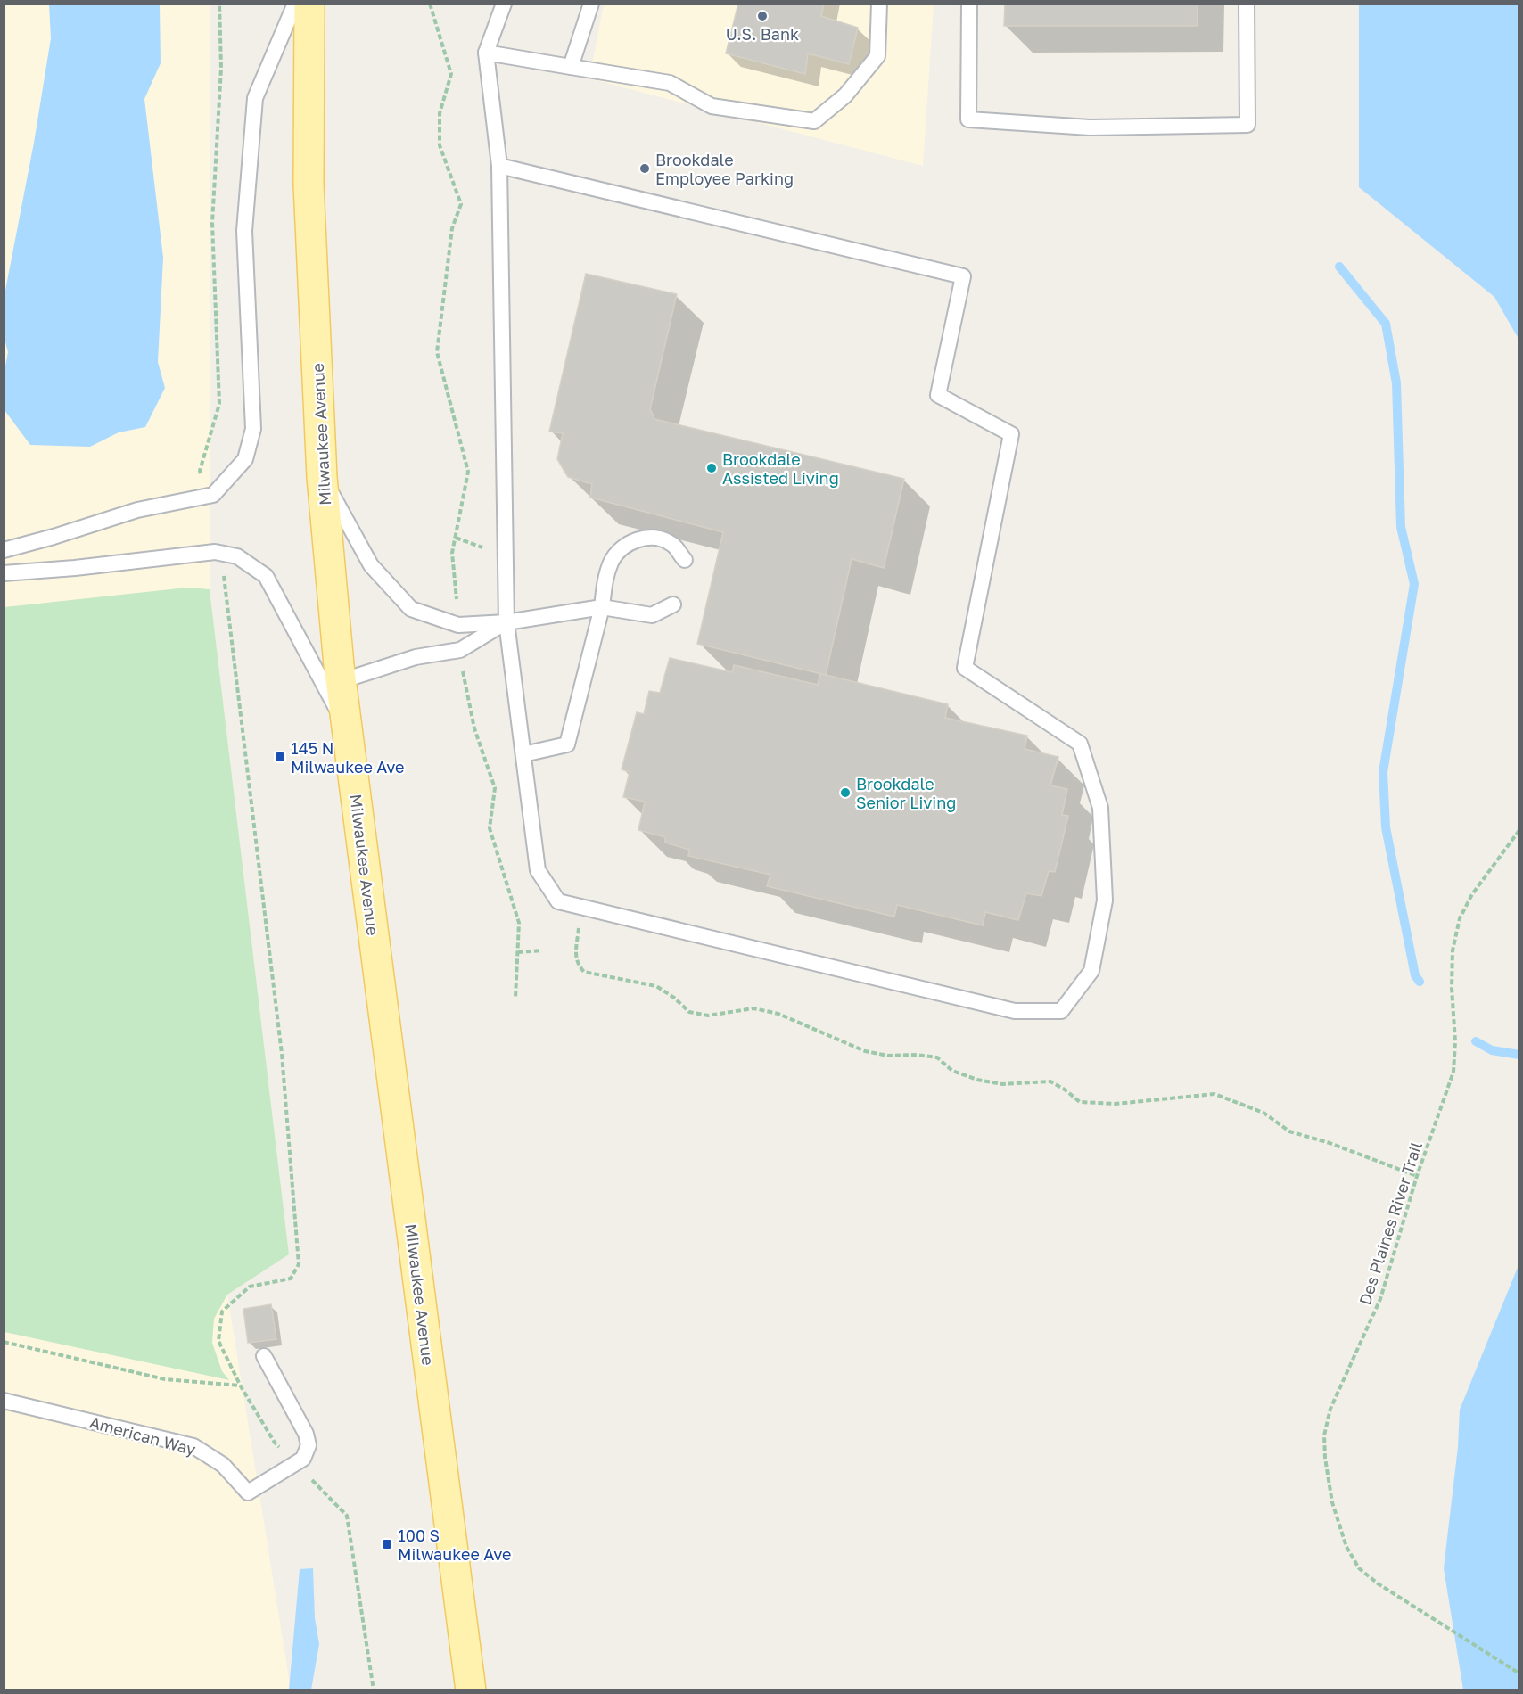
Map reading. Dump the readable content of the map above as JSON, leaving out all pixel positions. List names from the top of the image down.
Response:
{
  "streets": {
    "main road": ["Milwaukee Avenue"],
    "lane": ["American Way"],
    "path": ["Des Plaines River Trail"]
  },
  "places": {
    "other": [
      "U.S. Bank",
      "Brookdale Employee Parking",
      "Brookdale Assisted Living",
      "Brookdale Senior Living"
    ],
    "transit": ["145 N Milwaukee Ave", "100 S Milwaukee Ave"]
  }
}
